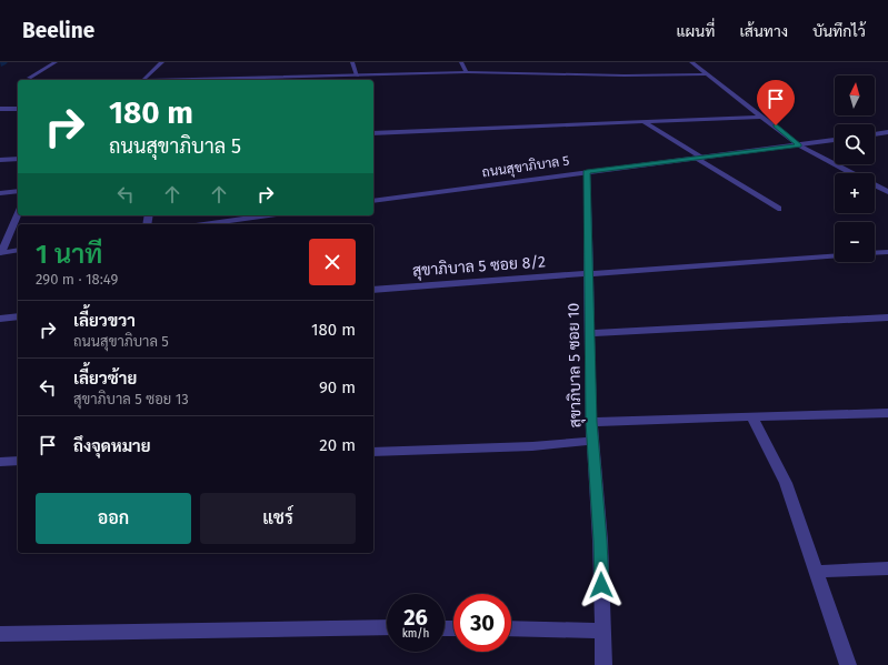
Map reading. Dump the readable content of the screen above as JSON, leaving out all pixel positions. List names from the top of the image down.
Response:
{
  "streets": {
    "street": ["ถนนสุขาภิบาล 5", "สุขาภิบาล 5 ซอย 8/2", "สุขาภิบาล 5 ซอย 10"]
  },
  "crossings": [
    ["ถนนสุขาภิบาล 5", "สุขาภิบาล 5 ซอย 10"],
    ["สุขาภิบาล 5 ซอย 8/2", "สุขาภิบาล 5 ซอย 10"]
  ],
  "north": "top",
  "page": {
    "header": "Beeline",
    "nav": ["แผนที่", "เส้นทาง", "บันทึกไว้"],
    "map_buttons": ["+", "−"],
    "turn": ["180 m", "ถนนสุขาภิบาล 5"],
    "heading": ["1 นาที", "290 m · 18:49"],
    "list": [
      {
        "name": "เลี้ยวขวา",
        "note": "ถนนสุขาภิบาล 5",
        "value": "180 m"
      },
      {
        "name": "เลี้ยวซ้าย",
        "note": "สุขาภิบาล 5 ซอย 13",
        "value": "90 m"
      },
      {
        "name": "ถึงจุดหมาย",
        "value": "20 m"
      }
    ],
    "buttons": ["ออก", "แชร์"],
    "speed": "26 km/h",
    "limit": "30"
  }
}
